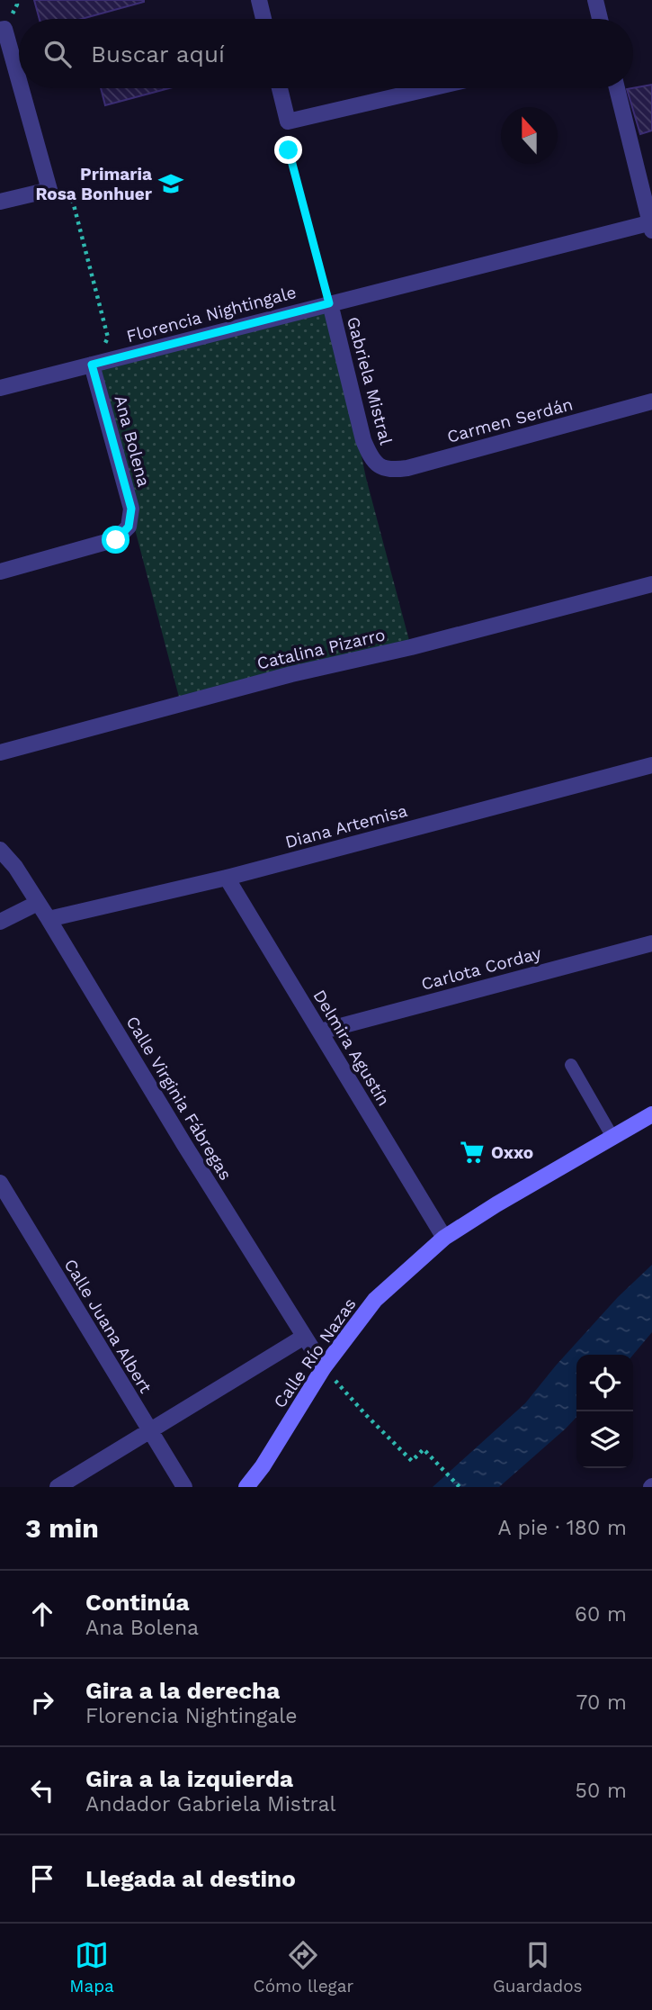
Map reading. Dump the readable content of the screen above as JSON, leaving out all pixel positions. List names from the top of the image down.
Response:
{
  "streets": {
    "street": [
      "Florencia Nightingale",
      "Gabriela Mistral",
      "Carmen Serdán",
      "Ana Bolena",
      "Catalina Pizarro",
      "Diana Artemisa",
      "Carlota Corday",
      "Delmira Agustín",
      "Calle Virginia Fábregas",
      "Calle Juana Albert",
      "Calle Río Nazas"
    ]
  },
  "crossings": [
    ["Florencia Nightingale", "Gabriela Mistral"],
    ["Florencia Nightingale", "Ana Bolena"],
    ["Gabriela Mistral", "Carmen Serdán"],
    ["Diana Artemisa", "Delmira Agustín"],
    ["Diana Artemisa", "Calle Virginia Fábregas"],
    ["Carlota Corday", "Delmira Agustín"],
    ["Delmira Agustín", "Calle Río Nazas"],
    ["Calle Virginia Fábregas", "Calle Río Nazas"]
  ],
  "places": {
    "school or university": ["Primaria Rosa Bonhuer"],
    "supermarket": ["Oxxo"]
  },
  "north": "top",
  "page": {
    "search": "Buscar aquí",
    "heading": ["3 min", "A pie · 180 m"],
    "list": [
      ["Continúa", "Ana Bolena", "60 m"],
      ["Gira a la derecha", "Florencia Nightingale", "70 m"],
      ["Gira a la izquierda", "Andador Gabriela Mistral", "50 m"],
      "Llegada al destino"
    ],
    "nav": ["Mapa", "Cómo llegar", "Guardados"]
  }
}
